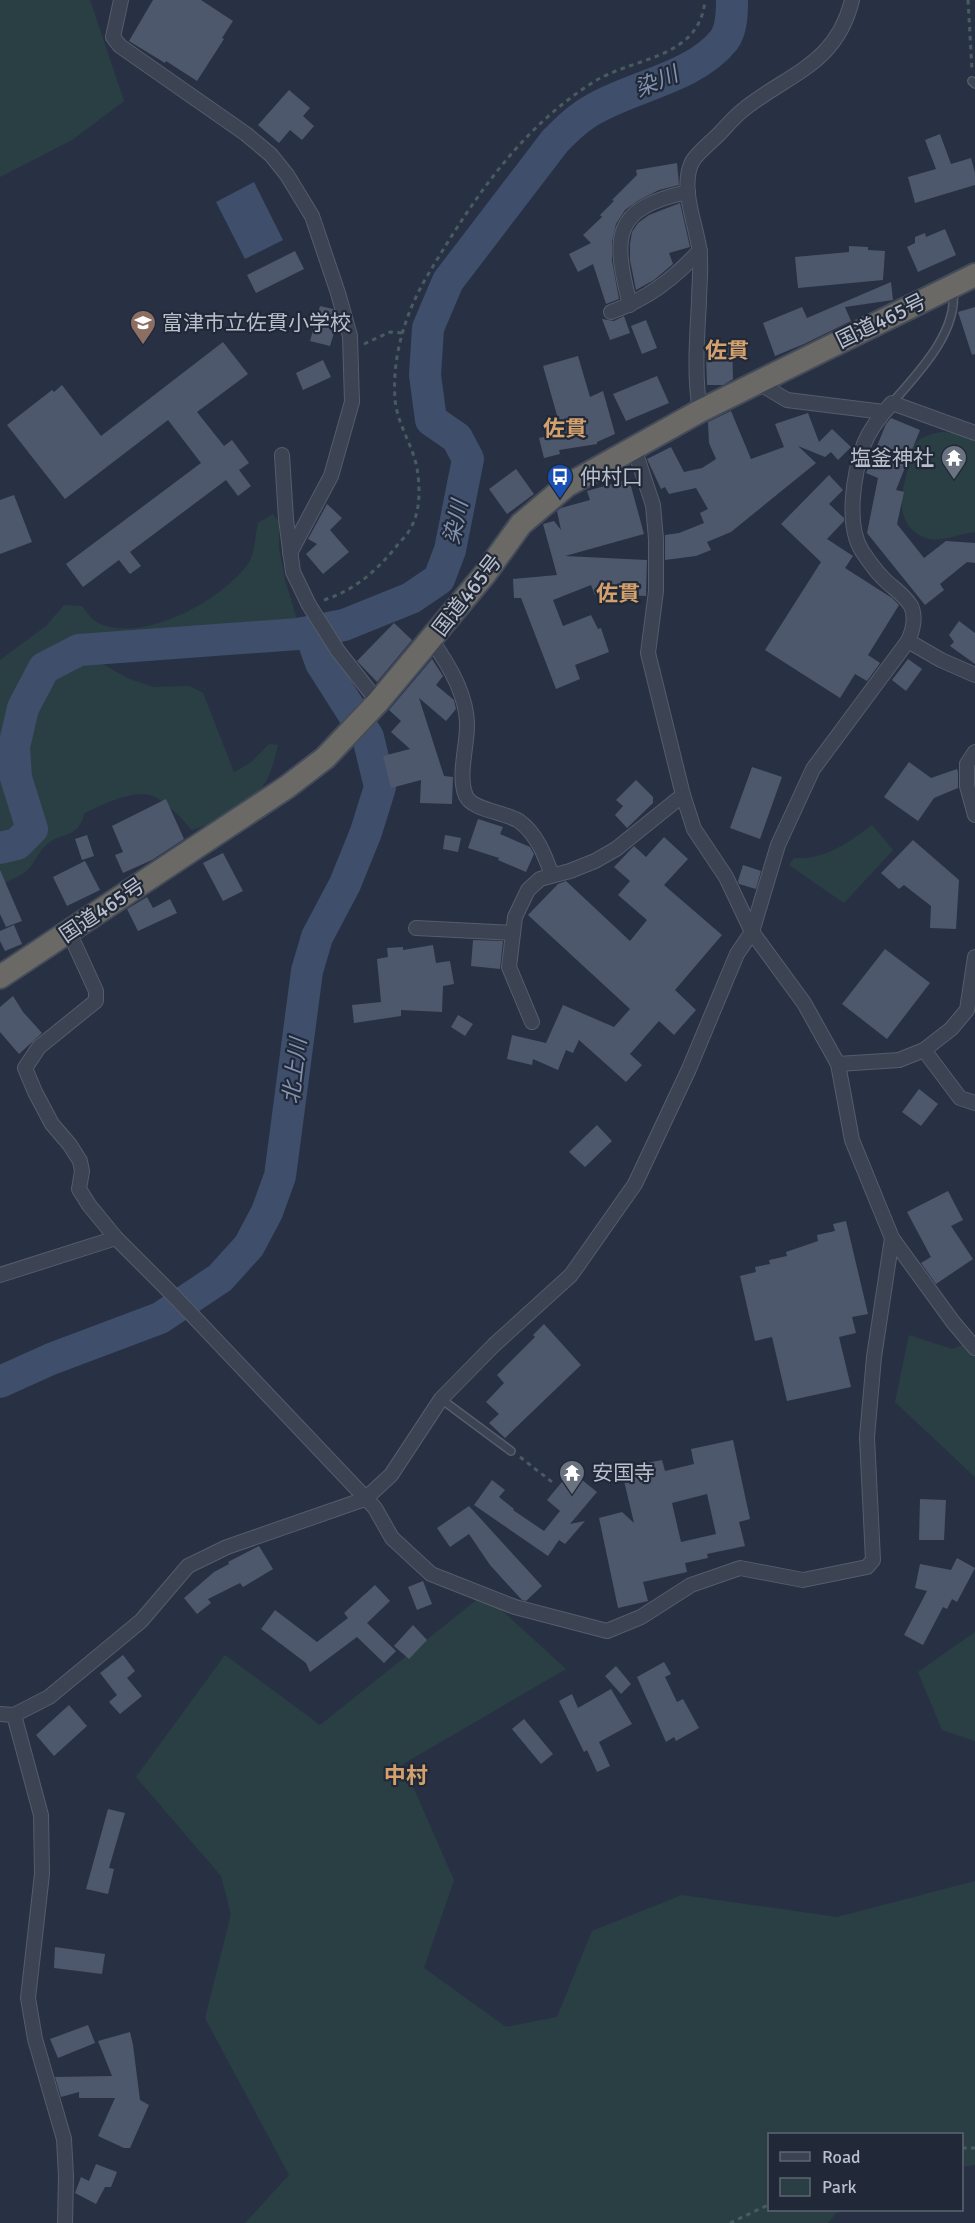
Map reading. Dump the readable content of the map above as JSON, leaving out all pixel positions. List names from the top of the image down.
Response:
{
  "streets": {
    "highway": ["国道465号"]
  },
  "districts": [
    "佐貫",
    "佐貫",
    "佐貫",
    "中村"
  ],
  "water": ["染川", "北上川"],
  "places": {
    "school or university": ["富津市立佐貫小学校"],
    "temple": ["塩釜神社", "安国寺"],
    "bus stop": ["仲村口"]
  },
  "legend": ["Road", "Park"]
}
